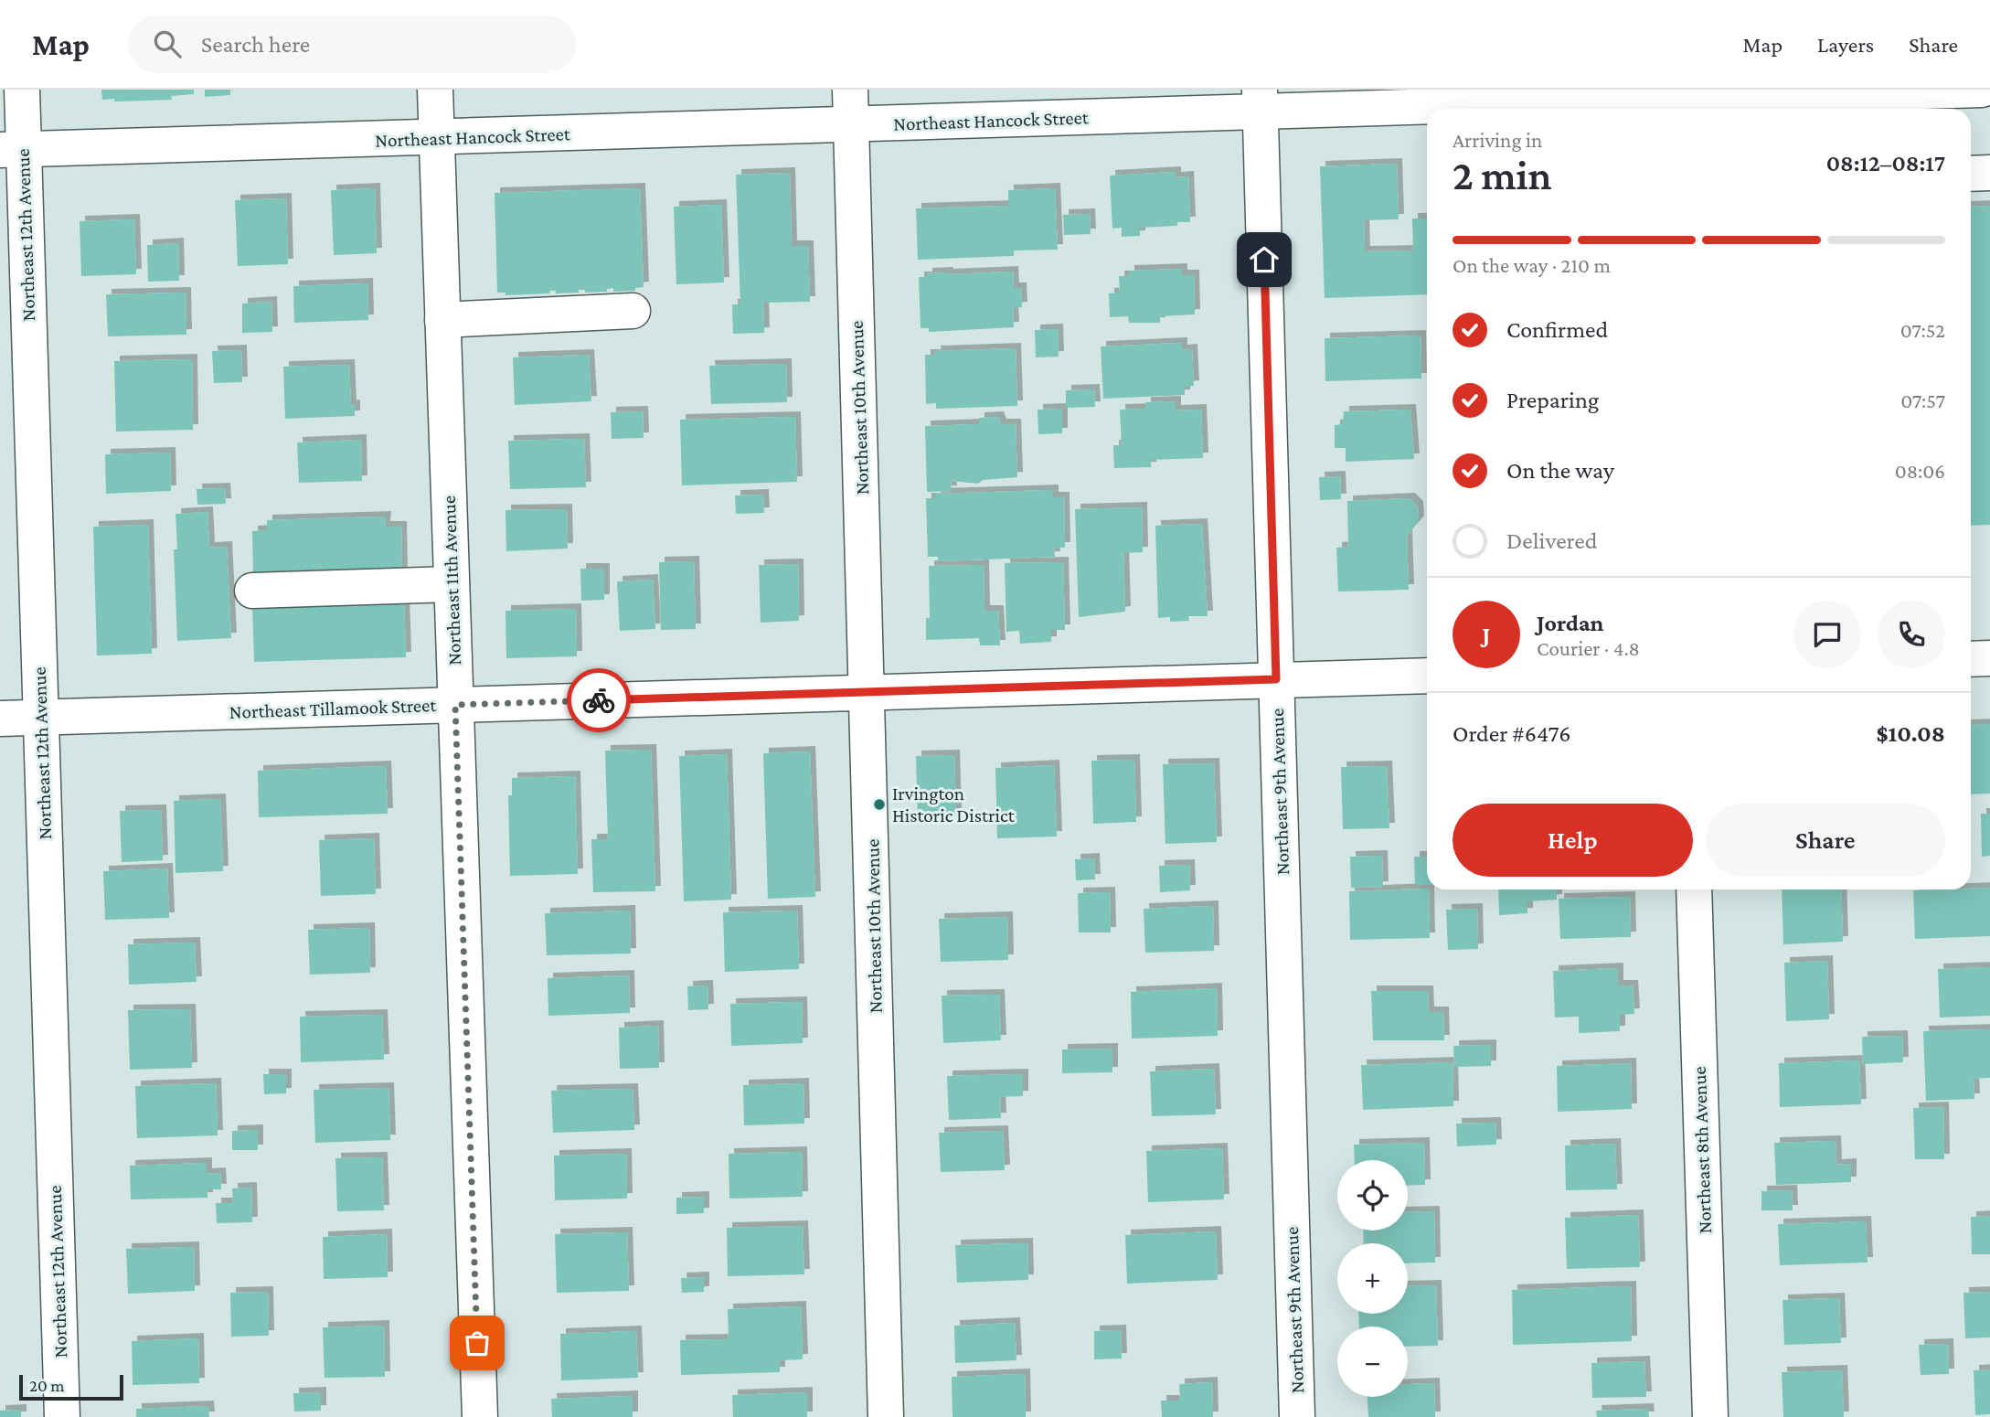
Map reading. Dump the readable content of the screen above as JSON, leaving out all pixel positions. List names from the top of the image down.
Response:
{
  "streets": {
    "street": [
      "Northeast Hancock Street",
      "Northeast 12th Avenue",
      "Northeast 10th Avenue",
      "Northeast 11th Avenue",
      "Northeast Tillamook Street",
      "Northeast 9th Avenue",
      "Northeast 8th Avenue"
    ]
  },
  "crossings": [
    ["Northeast Hancock Street", "Northeast 12th Avenue"],
    ["Northeast Hancock Street", "Northeast 10th Avenue"],
    ["Northeast Hancock Street", "Northeast 11th Avenue"],
    ["Northeast Hancock Street", "Northeast 9th Avenue"],
    ["Northeast 12th Avenue", "Northeast Tillamook Street"],
    ["Northeast 10th Avenue", "Northeast Tillamook Street"],
    ["Northeast 11th Avenue", "Northeast Tillamook Street"],
    ["Northeast Tillamook Street", "Northeast 9th Avenue"]
  ],
  "places": ["Irvington Historic District"],
  "scale_bar": "20 m",
  "page": {
    "header": "Map",
    "search": "Search here",
    "nav": ["Map", "Layers", "Share"],
    "heading": ["2 min", "Arriving in", "08:12–08:17"],
    "panel": [
      "Jordan",
      "Courier · 4.8",
      "Order #6476",
      "$10.08"
    ],
    "bar": "On the way · 210 m",
    "list": [
      ["Confirmed", "07:52"],
      ["Preparing", "07:57"],
      ["On the way", "08:06"],
      "Delivered"
    ],
    "round": "J",
    "buttons": ["Help", "Share"],
    "map_buttons": ["+", "−"],
    "scale": "20 m"
  }
}
